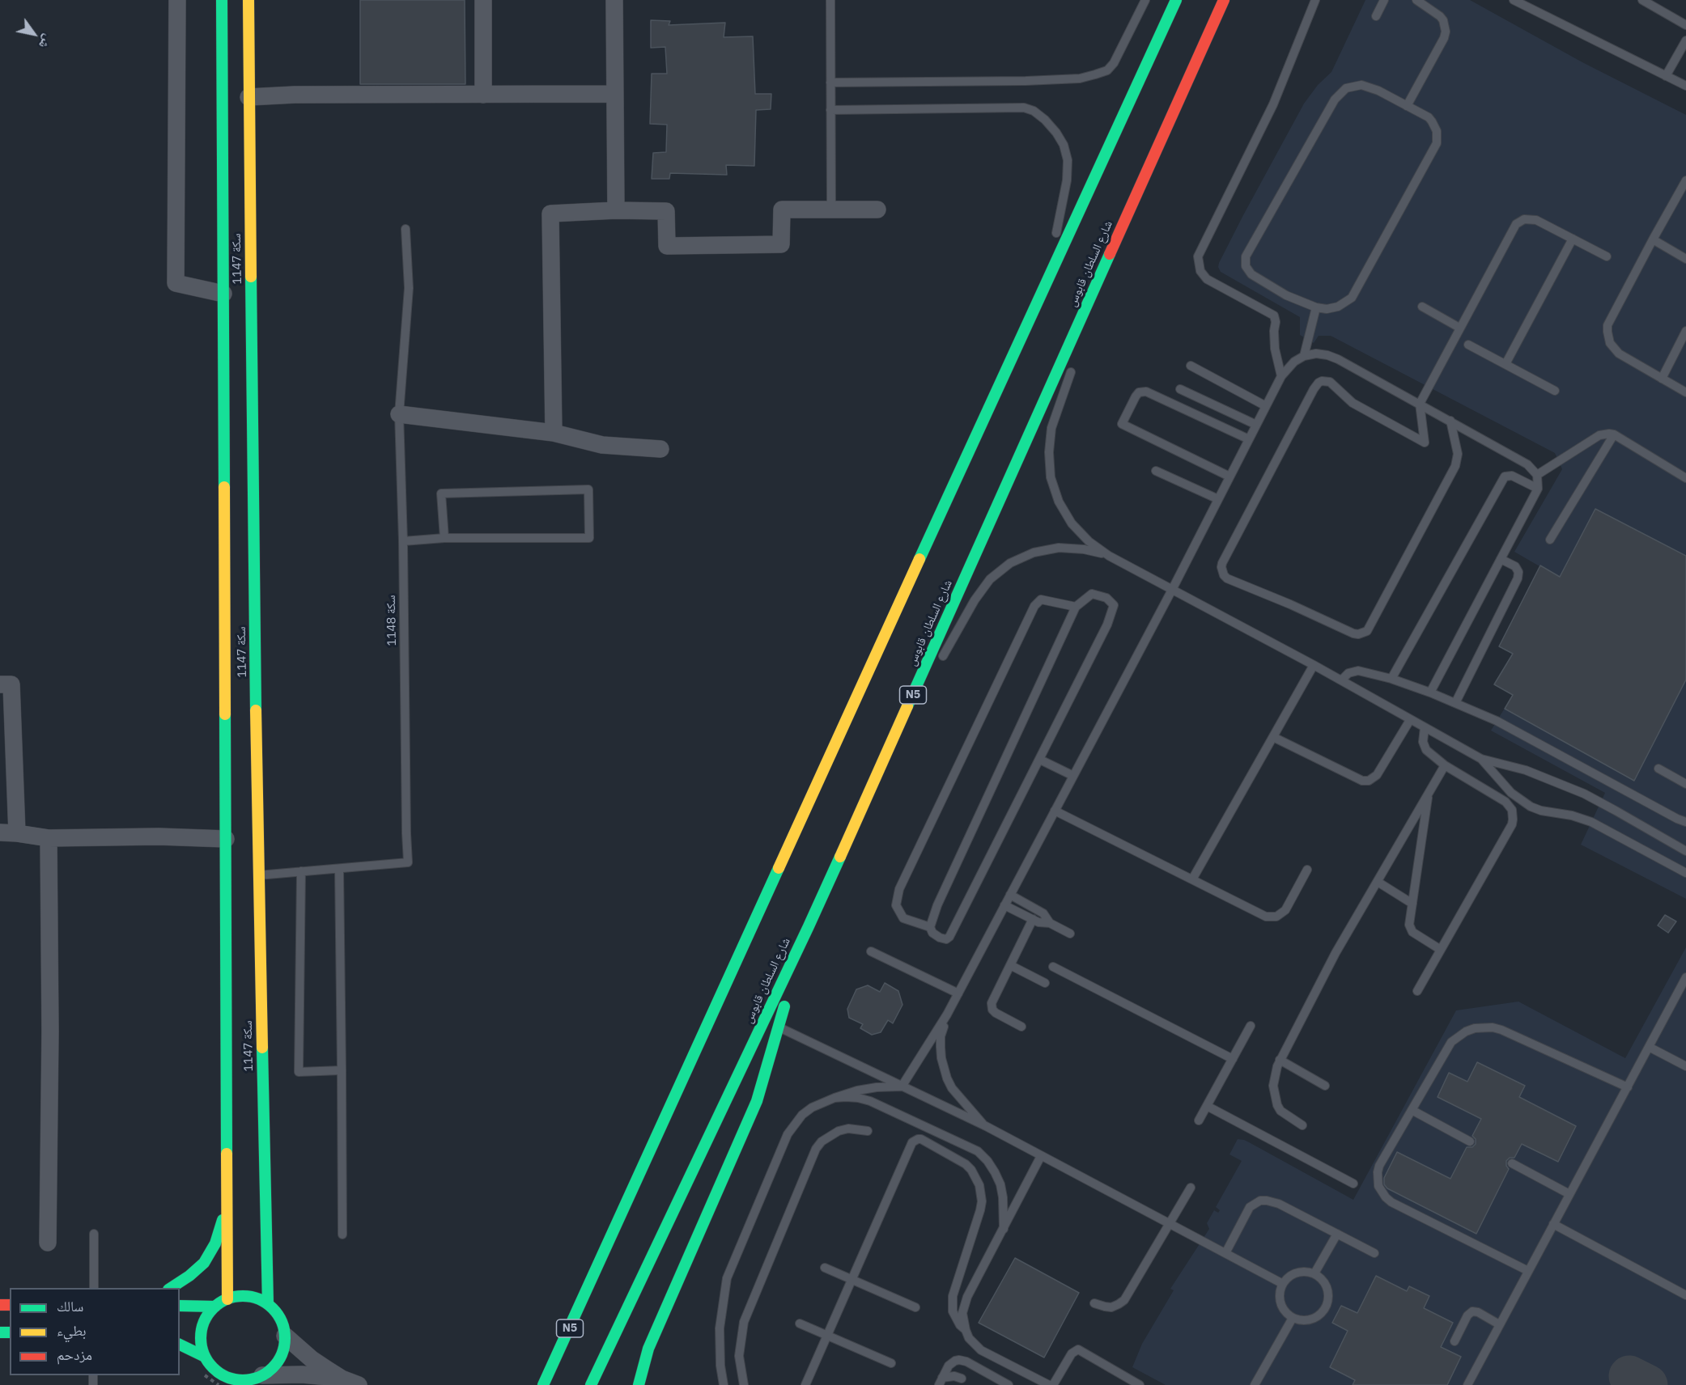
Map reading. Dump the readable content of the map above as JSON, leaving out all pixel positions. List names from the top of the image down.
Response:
{
  "streets": {
    "main road": ["سكة 1147", "شارع السلطان قابوس", "N5"],
    "lane": ["سكة 1148"]
  },
  "crossings": [
    ["سكة 1147", "سكة 1148"]
  ],
  "legend": ["سالك", "بطيء", "مزدحم"],
  "north": "bottom right"
}
